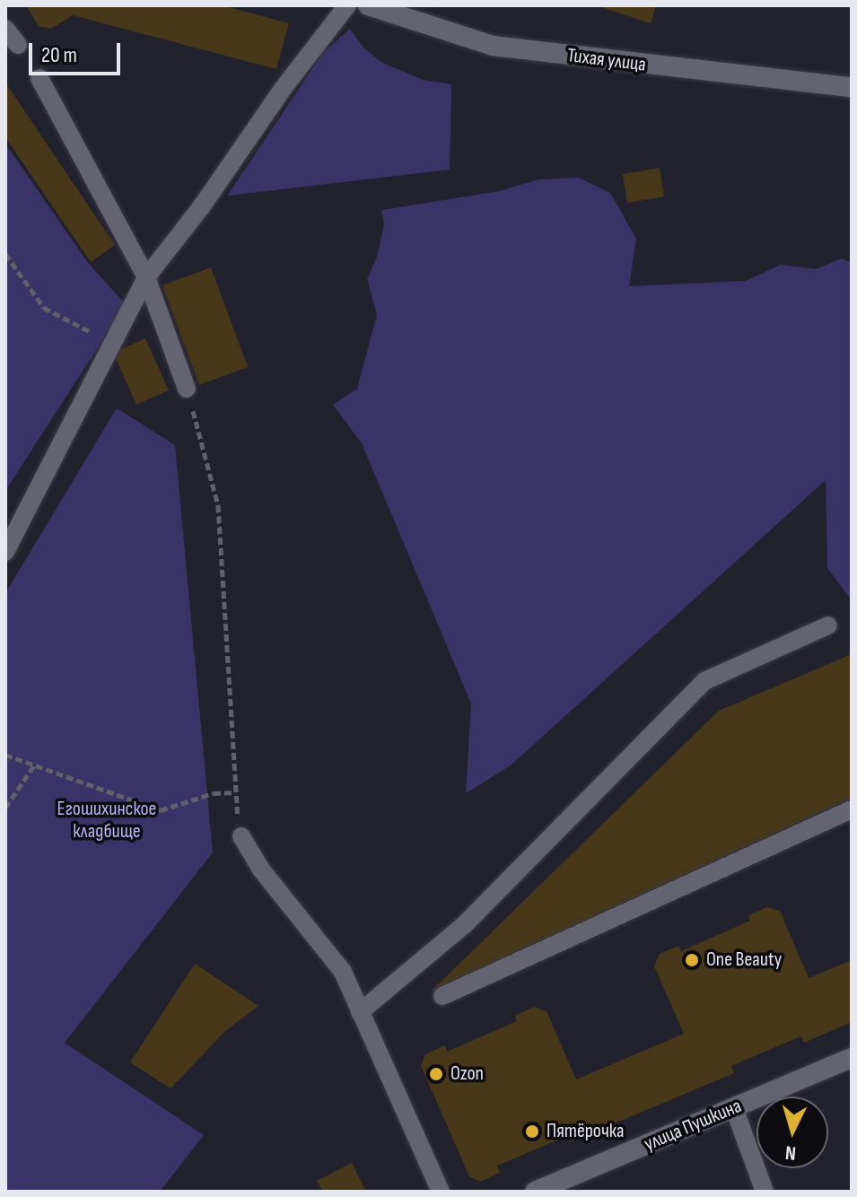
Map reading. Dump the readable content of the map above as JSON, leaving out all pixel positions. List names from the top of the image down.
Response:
{
  "streets": {
    "street": ["Тихая улица", "улица Пушкина"]
  },
  "parks": ["Егошихинское кладбище"],
  "places": ["One Beauty", "Ozon", "Пятёрочка"],
  "scale_bar": "20 m",
  "north": "bottom"
}
